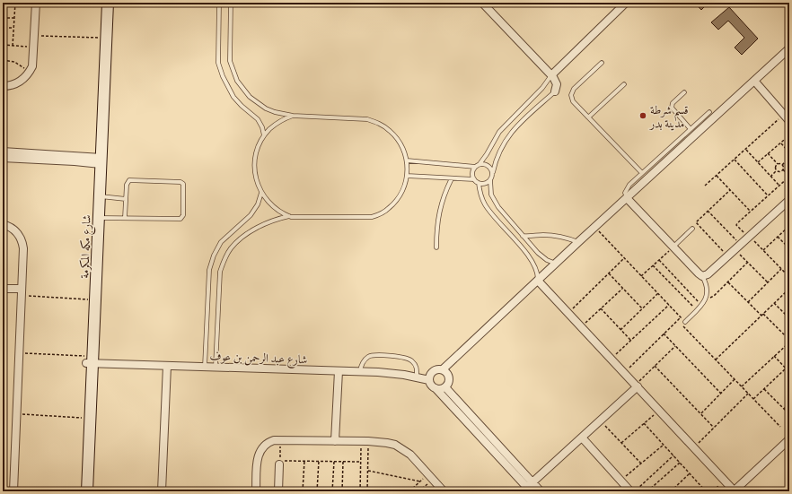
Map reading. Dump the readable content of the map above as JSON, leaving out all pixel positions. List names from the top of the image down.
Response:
{
  "streets": {
    "street": ["شارع مكه المكرمة", "شارع عبد الرحمن بن عوف"]
  },
  "crossings": [
    ["شارع مكه المكرمة", "شارع عبد الرحمن بن عوف"]
  ],
  "places": ["قسم شرطة مدينة بدر"]
}
